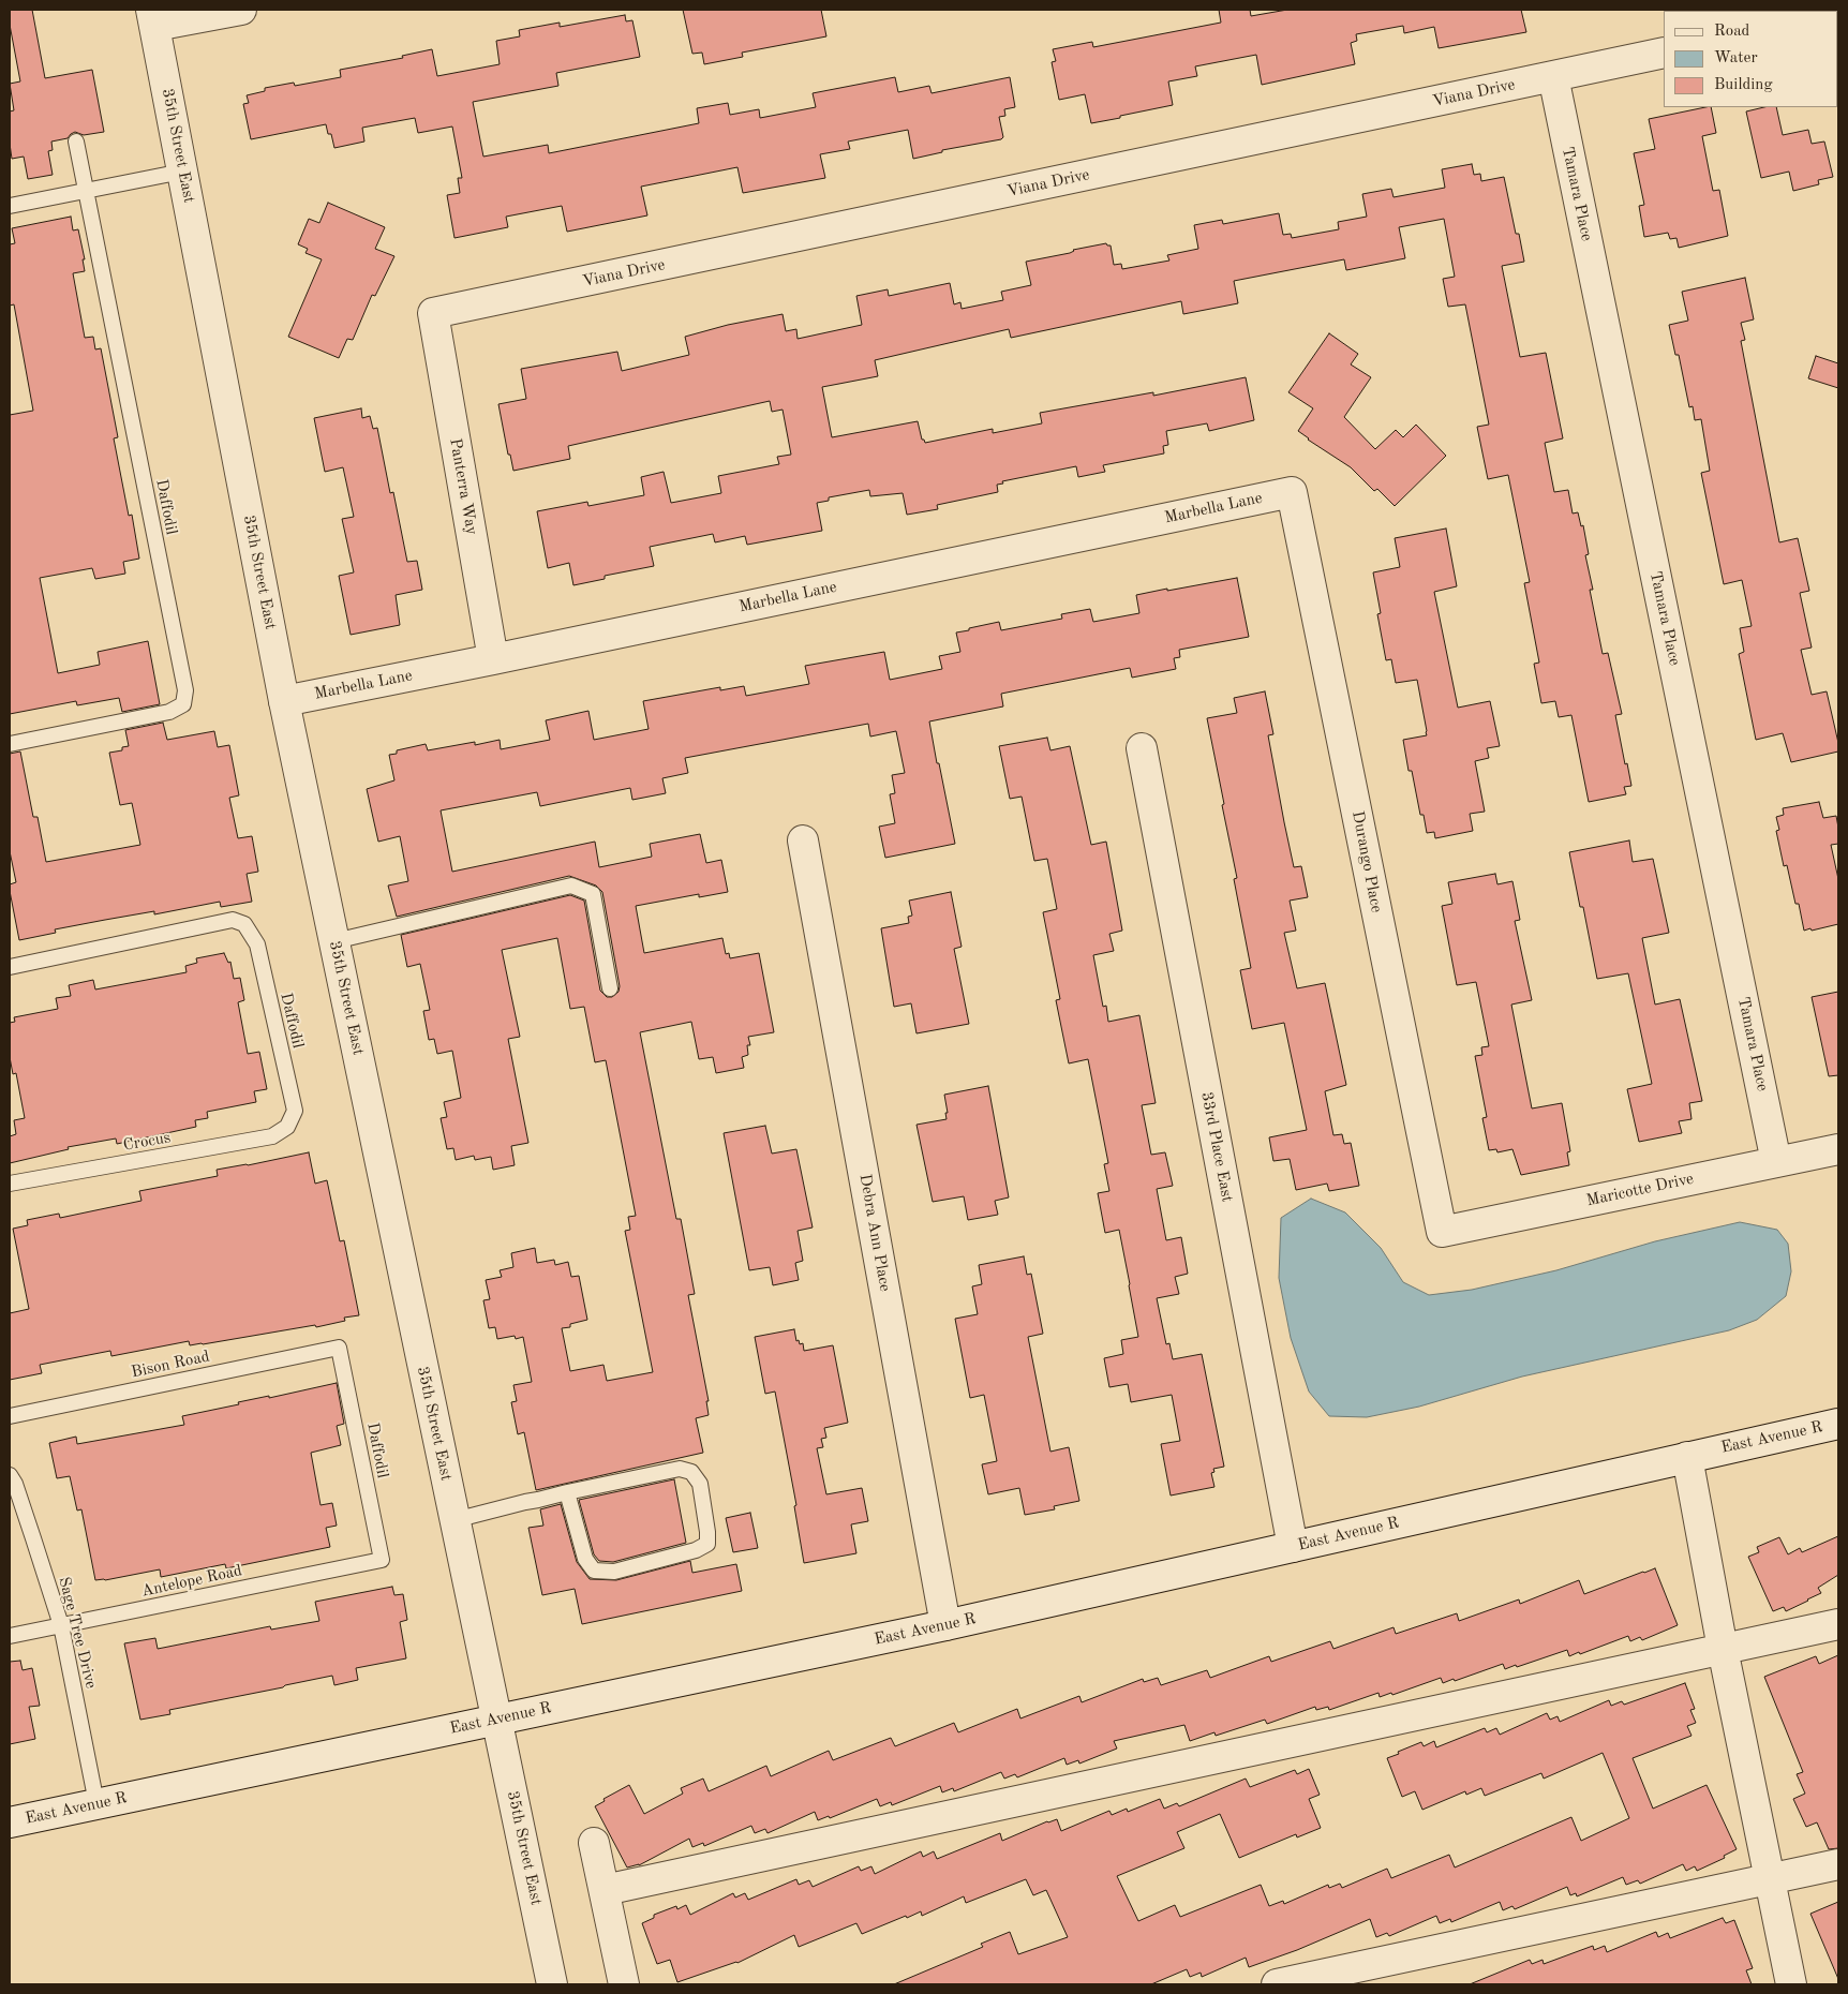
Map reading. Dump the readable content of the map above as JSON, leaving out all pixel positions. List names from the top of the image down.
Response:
{
  "streets": {
    "street": [
      "Viana Drive",
      "35th Street East",
      "Tamara Place",
      "Panterra Way",
      "Marbella Lane",
      "Durango Place",
      "33rd Place East",
      "Maricotte Drive",
      "Debra Ann Place",
      "East Avenue R"
    ],
    "lane": [
      "Daffodil",
      "Crocus",
      "Bison Road",
      "Antelope Road",
      "Sage Tree Drive"
    ]
  },
  "crossings": [
    ["Viana Drive", "Tamara Place"],
    ["Viana Drive", "Panterra Way"],
    ["35th Street East", "Marbella Lane"],
    ["35th Street East", "East Avenue R"],
    ["Tamara Place", "Maricotte Drive"],
    ["Panterra Way", "Marbella Lane"],
    ["Daffodil", "Crocus"],
    ["Daffodil", "Bison Road"],
    ["Daffodil", "Antelope Road"],
    ["Marbella Lane", "Durango Place"],
    ["Durango Place", "Maricotte Drive"],
    ["33rd Place East", "East Avenue R"],
    ["Debra Ann Place", "East Avenue R"],
    ["East Avenue R", "Sage Tree Drive"],
    ["Antelope Road", "Sage Tree Drive"]
  ],
  "legend": ["Road", "Water", "Building"]
}
